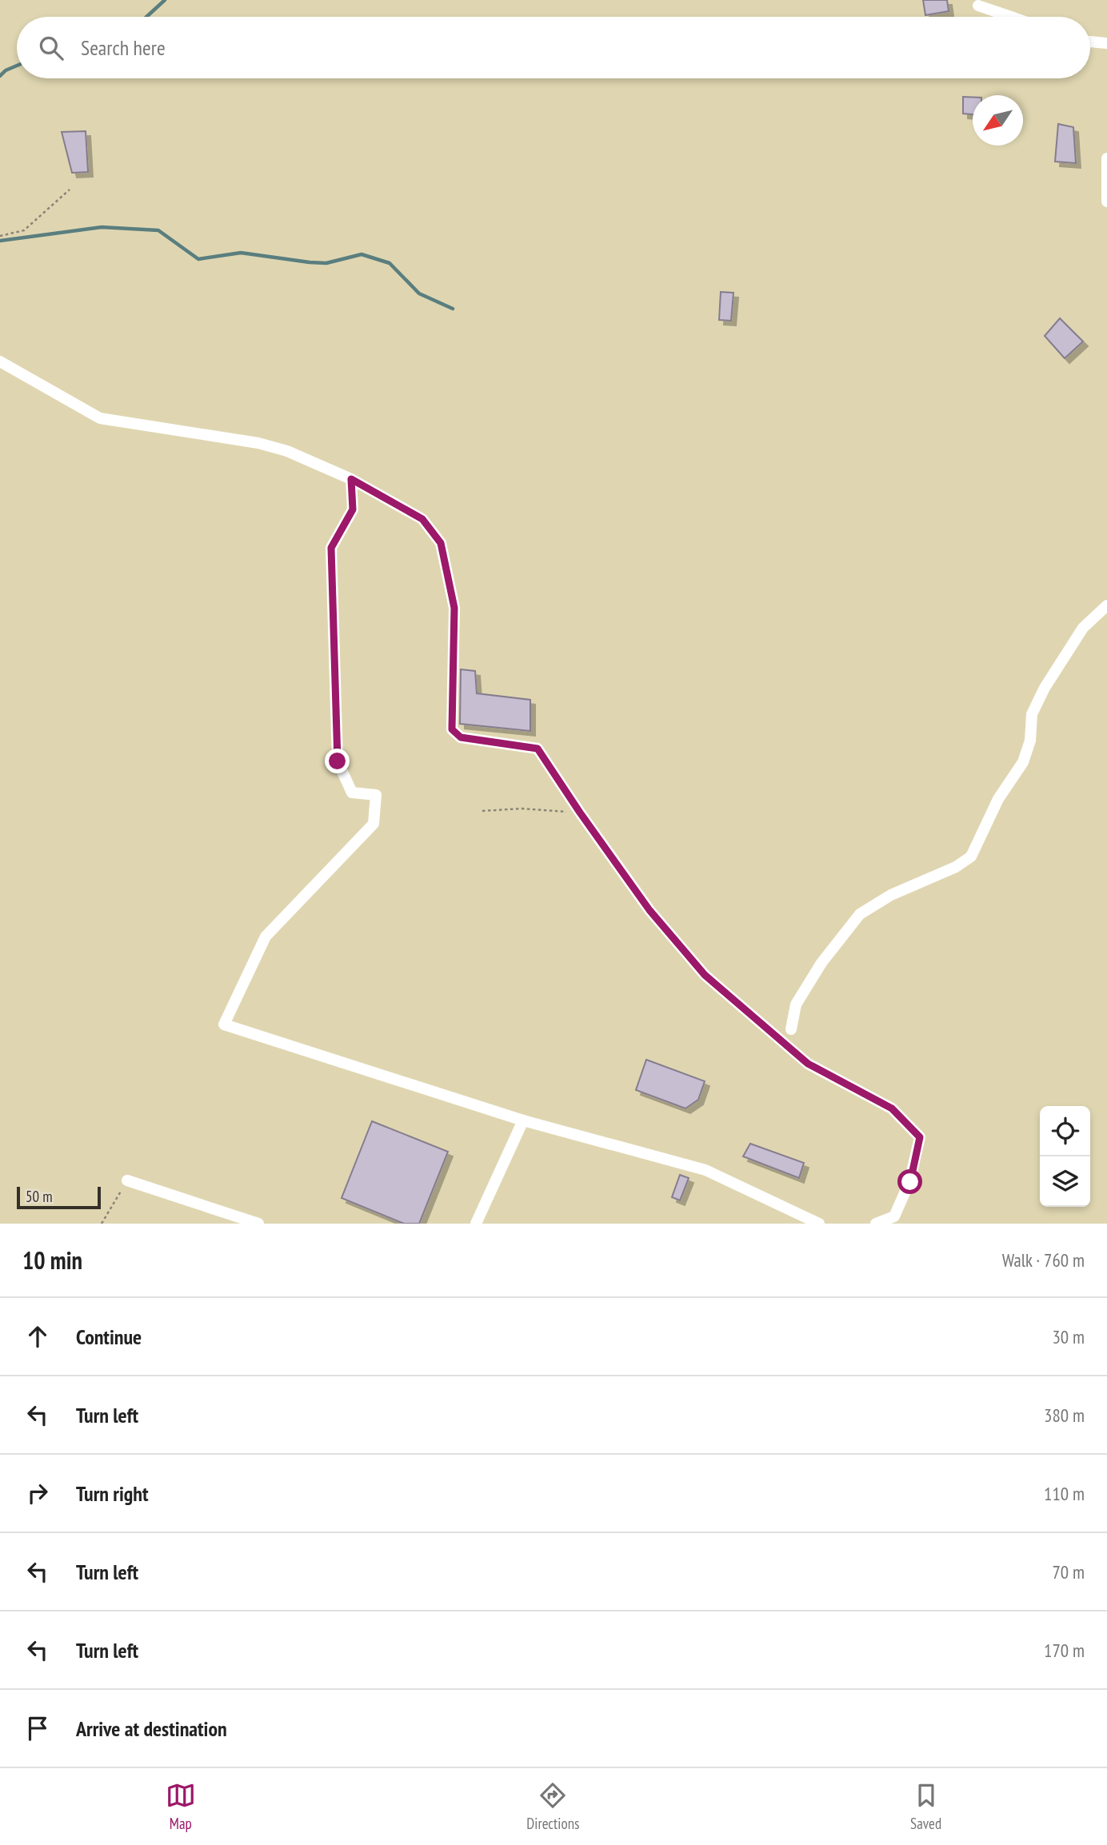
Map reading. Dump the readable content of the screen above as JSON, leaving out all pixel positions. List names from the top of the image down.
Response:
{
  "scale_bar": "50 m",
  "north": "bottom left",
  "page": {
    "search": "Search here",
    "scale": "50 m",
    "heading": ["10 min", "Walk · 760 m"],
    "list": [
      ["Continue", "30 m"],
      ["Turn left", "380 m"],
      ["Turn right", "110 m"],
      ["Turn left", "70 m"],
      ["Turn left", "170 m"],
      "Arrive at destination"
    ],
    "nav": ["Map", "Directions", "Saved"]
  }
}
